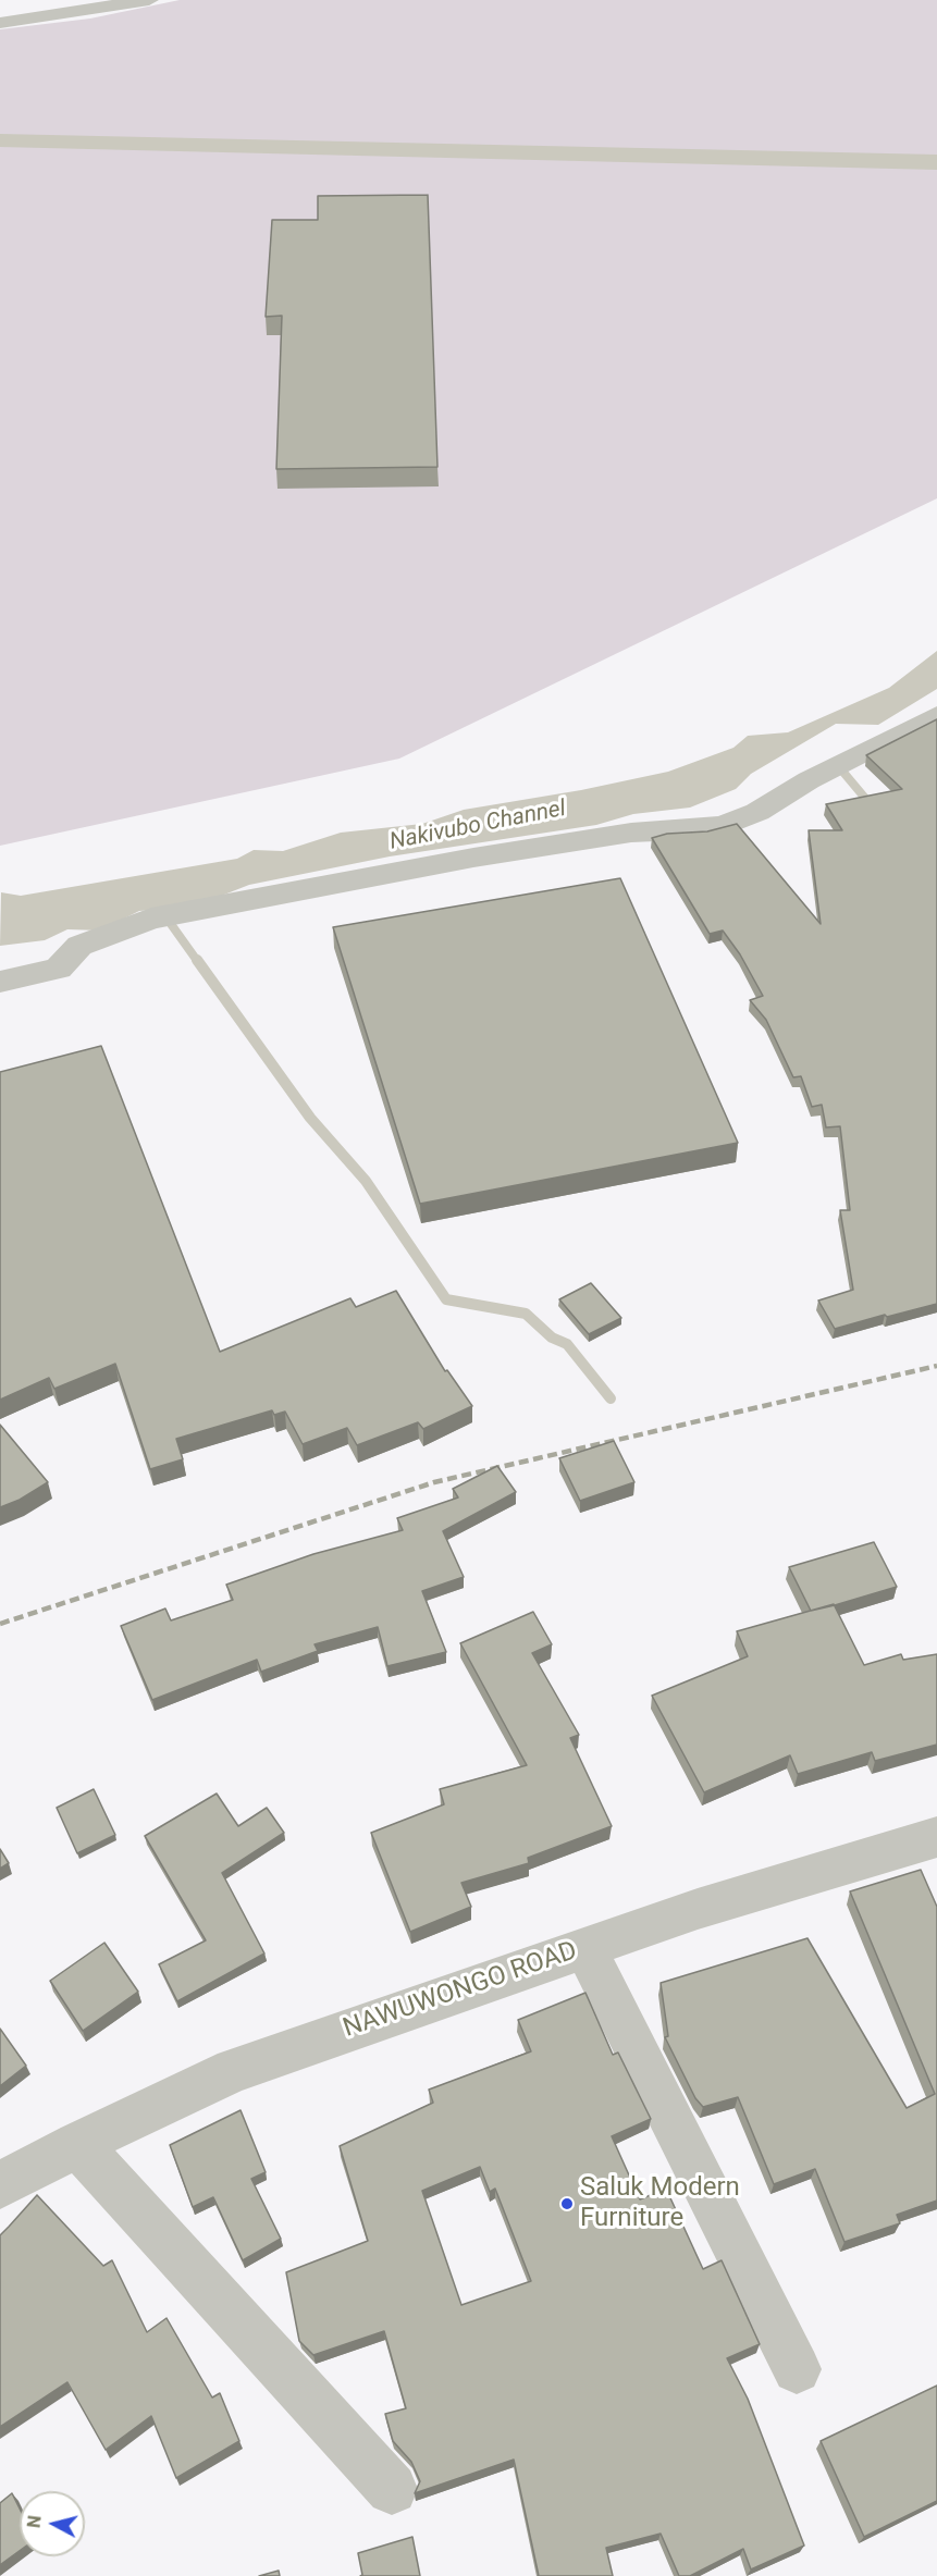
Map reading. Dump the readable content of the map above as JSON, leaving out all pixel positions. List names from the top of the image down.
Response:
{
  "streets": {
    "street": ["NAWUWONGO ROAD"]
  },
  "water": ["Nakivubo Channel"],
  "places": ["Saluk Modern Furniture"],
  "north": "left"
}
